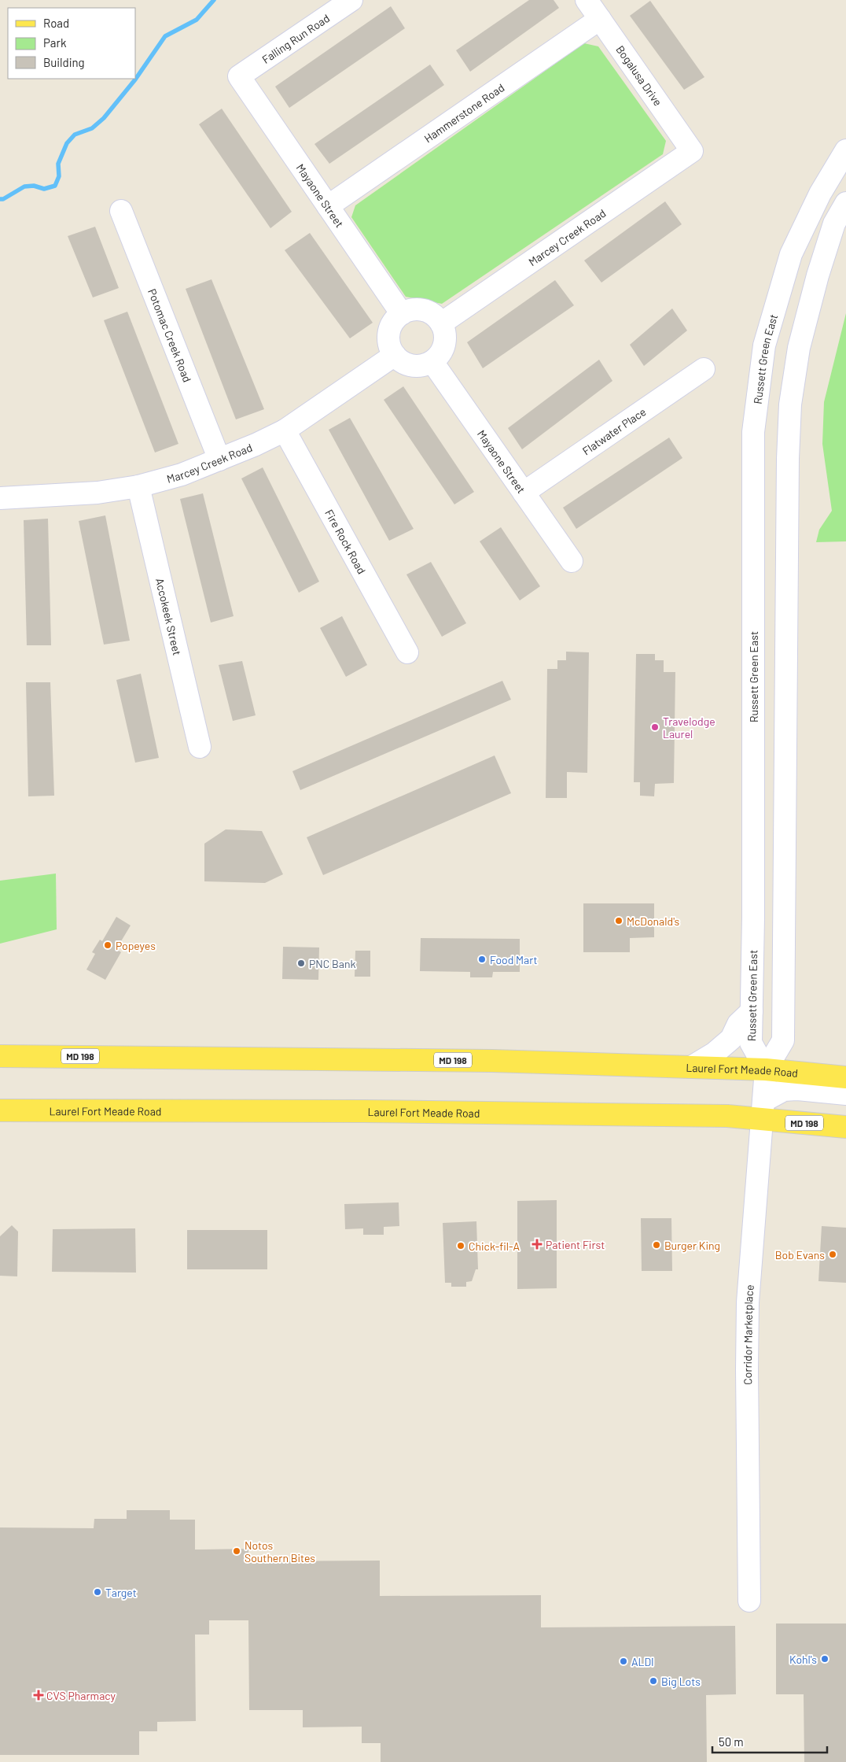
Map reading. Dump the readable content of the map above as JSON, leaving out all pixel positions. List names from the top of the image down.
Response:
{
  "streets": {
    "main road": ["MD 198", "Laurel Fort Meade Road"],
    "street": [
      "Falling Run Road",
      "Bogalusa Drive",
      "Hammerstone Road",
      "Mayaone Street",
      "Marcey Creek Road",
      "Potomac Creek Road",
      "Russett Green East",
      "Flatwater Place",
      "Fire Rock Road",
      "Accokeek Street",
      "Corridor Marketplace"
    ]
  },
  "crossings": [
    ["Falling Run Road", "Mayaone Street"],
    ["Bogalusa Drive", "Hammerstone Road"],
    ["Bogalusa Drive", "Marcey Creek Road"],
    ["Hammerstone Road", "Mayaone Street"],
    ["Mayaone Street", "Marcey Creek Road"],
    ["Mayaone Street", "Flatwater Place"],
    ["Marcey Creek Road", "Potomac Creek Road"],
    ["Marcey Creek Road", "Fire Rock Road"],
    ["Marcey Creek Road", "Accokeek Street"],
    ["Russett Green East", "Laurel Fort Meade Road"],
    ["Russett Green East", "Corridor Marketplace"],
    ["Laurel Fort Meade Road", "Corridor Marketplace"]
  ],
  "places": {
    "other": [
      "Travelodge Laurel",
      "McDonald's",
      "Popeyes",
      "Food Mart",
      "PNC Bank",
      "Burger King",
      "Chick-fil-A",
      "Bob Evans",
      "Notos Southern Bites",
      "Target",
      "Kohl's",
      "ALDI",
      "Big Lots"
    ],
    "health": ["Patient First", "CVS Pharmacy"]
  },
  "legend": ["Road", "Park", "Building"],
  "scale_bar": "50 m"
}
